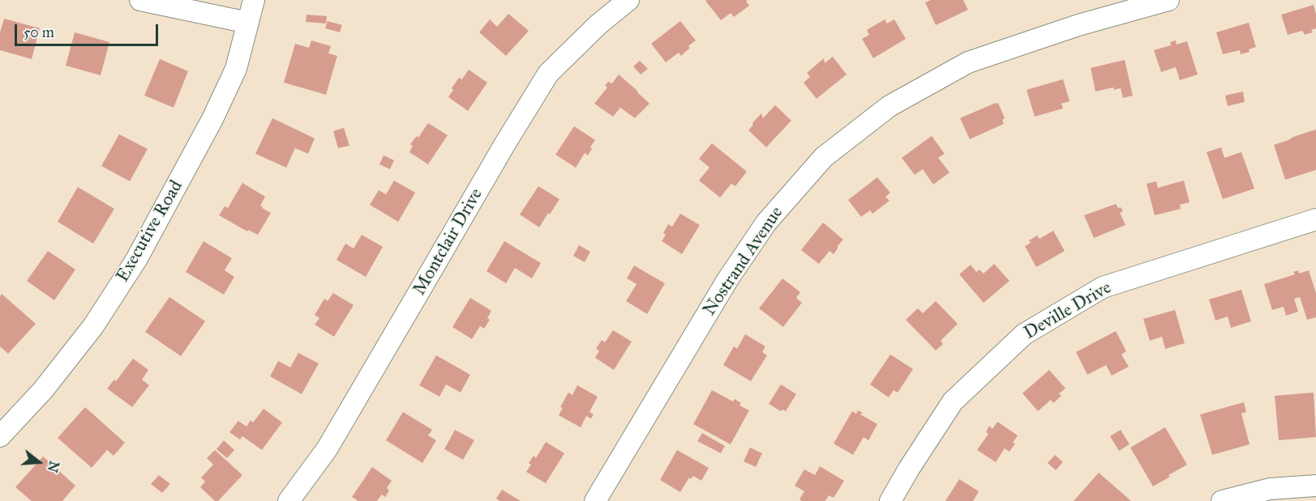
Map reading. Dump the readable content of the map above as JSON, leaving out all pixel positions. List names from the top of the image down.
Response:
{
  "streets": {
    "street": [
      "Executive Road",
      "Montclair Drive",
      "Nostrand Avenue",
      "Deville Drive"
    ]
  },
  "scale_bar": "50 m",
  "north": "right"
}
